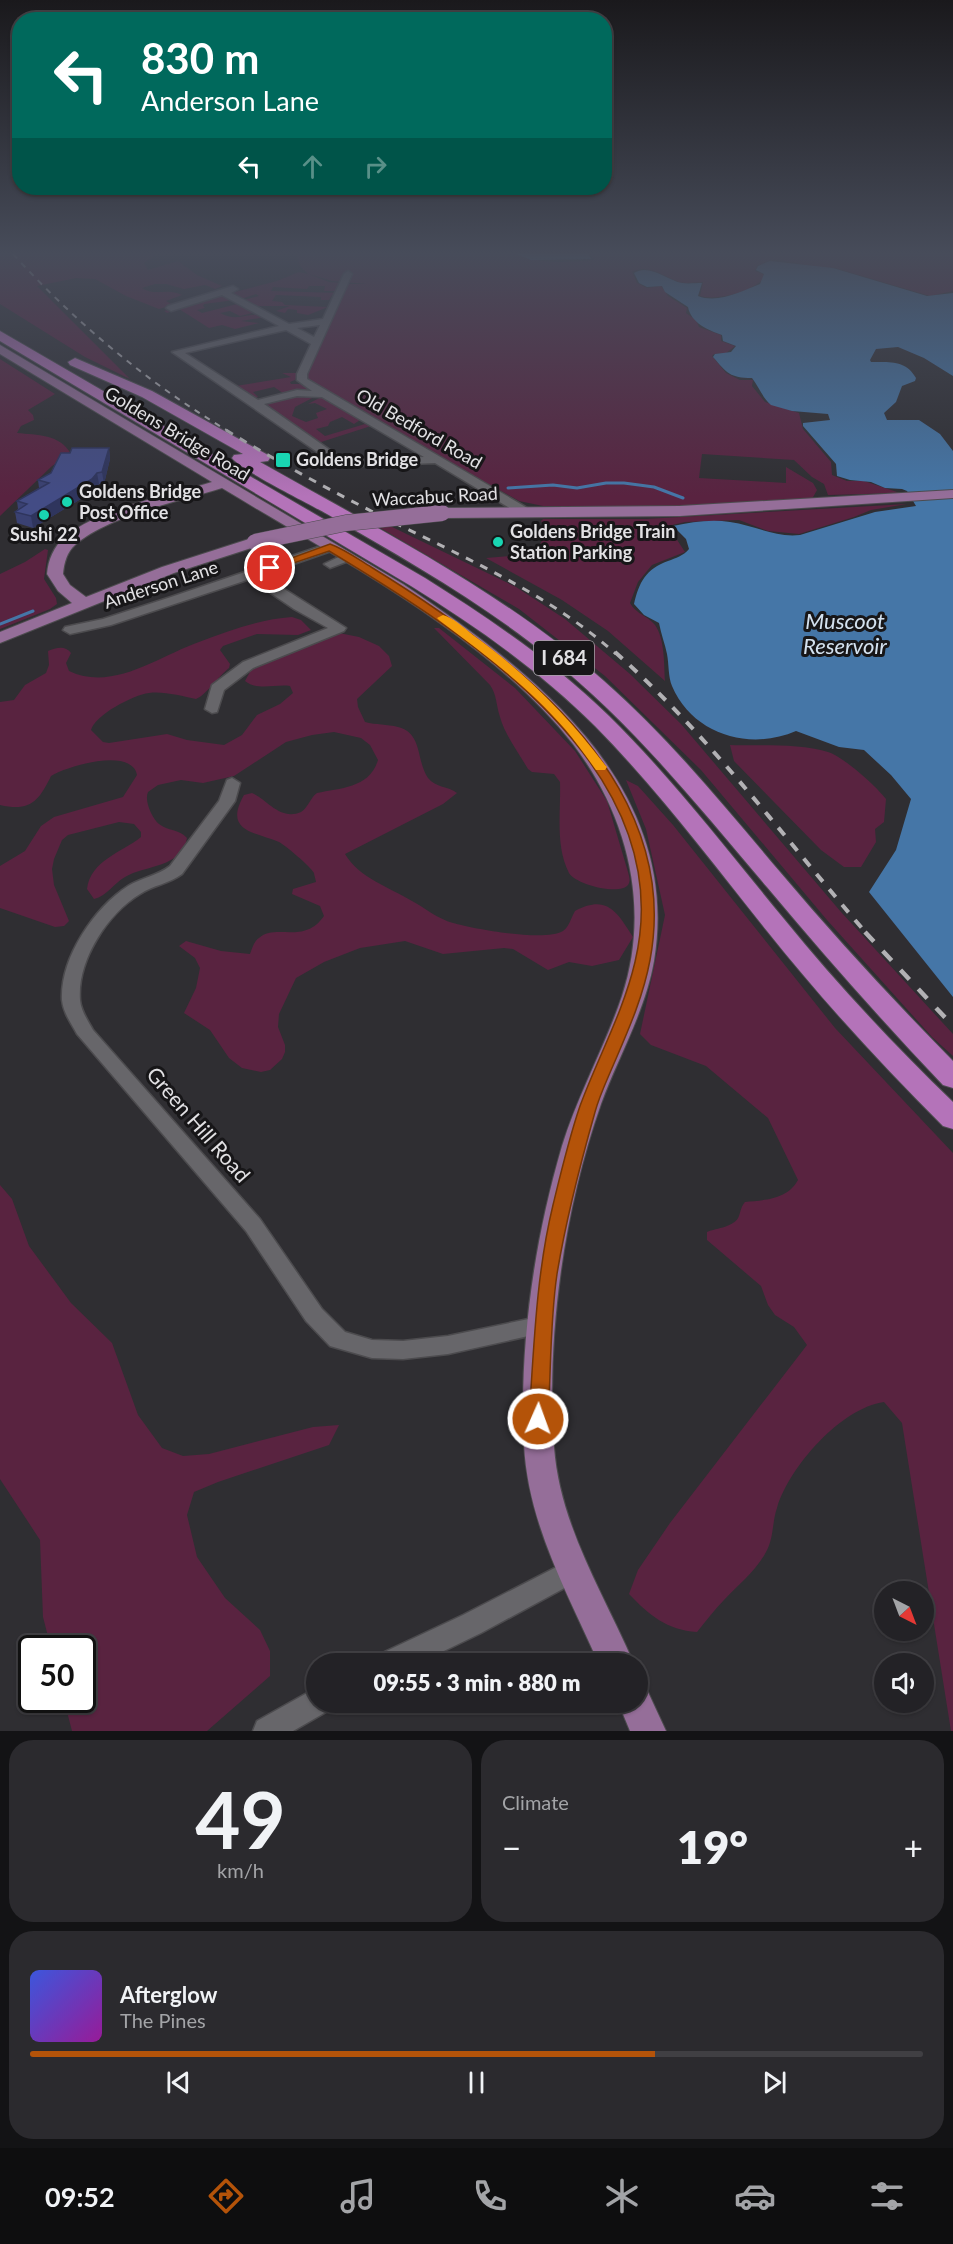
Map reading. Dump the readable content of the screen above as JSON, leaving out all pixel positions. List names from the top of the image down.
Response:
{
  "streets": {
    "highway": ["I 684"],
    "main road": ["Goldens Bridge Road", "Waccabuc Road"],
    "street": ["Old Bedford Road", "Anderson Lane", "Green Hill Road"]
  },
  "crossings": [
    ["Old Bedford Road", "Waccabuc Road"],
    ["Goldens Bridge Road", "Anderson Lane"],
    ["Goldens Bridge Road", "Green Hill Road"],
    ["Waccabuc Road", "I 684"]
  ],
  "water": ["Muscoot Reservoir"],
  "places": {
    "transit": ["Goldens Bridge"],
    "other": ["Goldens Bridge Post Office", "Sushi 22", "Goldens Bridge Train Station Parking"]
  },
  "north": "bottom right",
  "page": {
    "turn": ["830 m", "Anderson Lane"],
    "limit": "50",
    "trip": "09:55 · 3 min · 880 m",
    "tile": [
      ["49", "km/h"],
      "Climate"
    ],
    "heat": ["−", "19°", "+"],
    "song": ["Afterglow", "The Pines"],
    "tabs": "09:52"
  }
}
